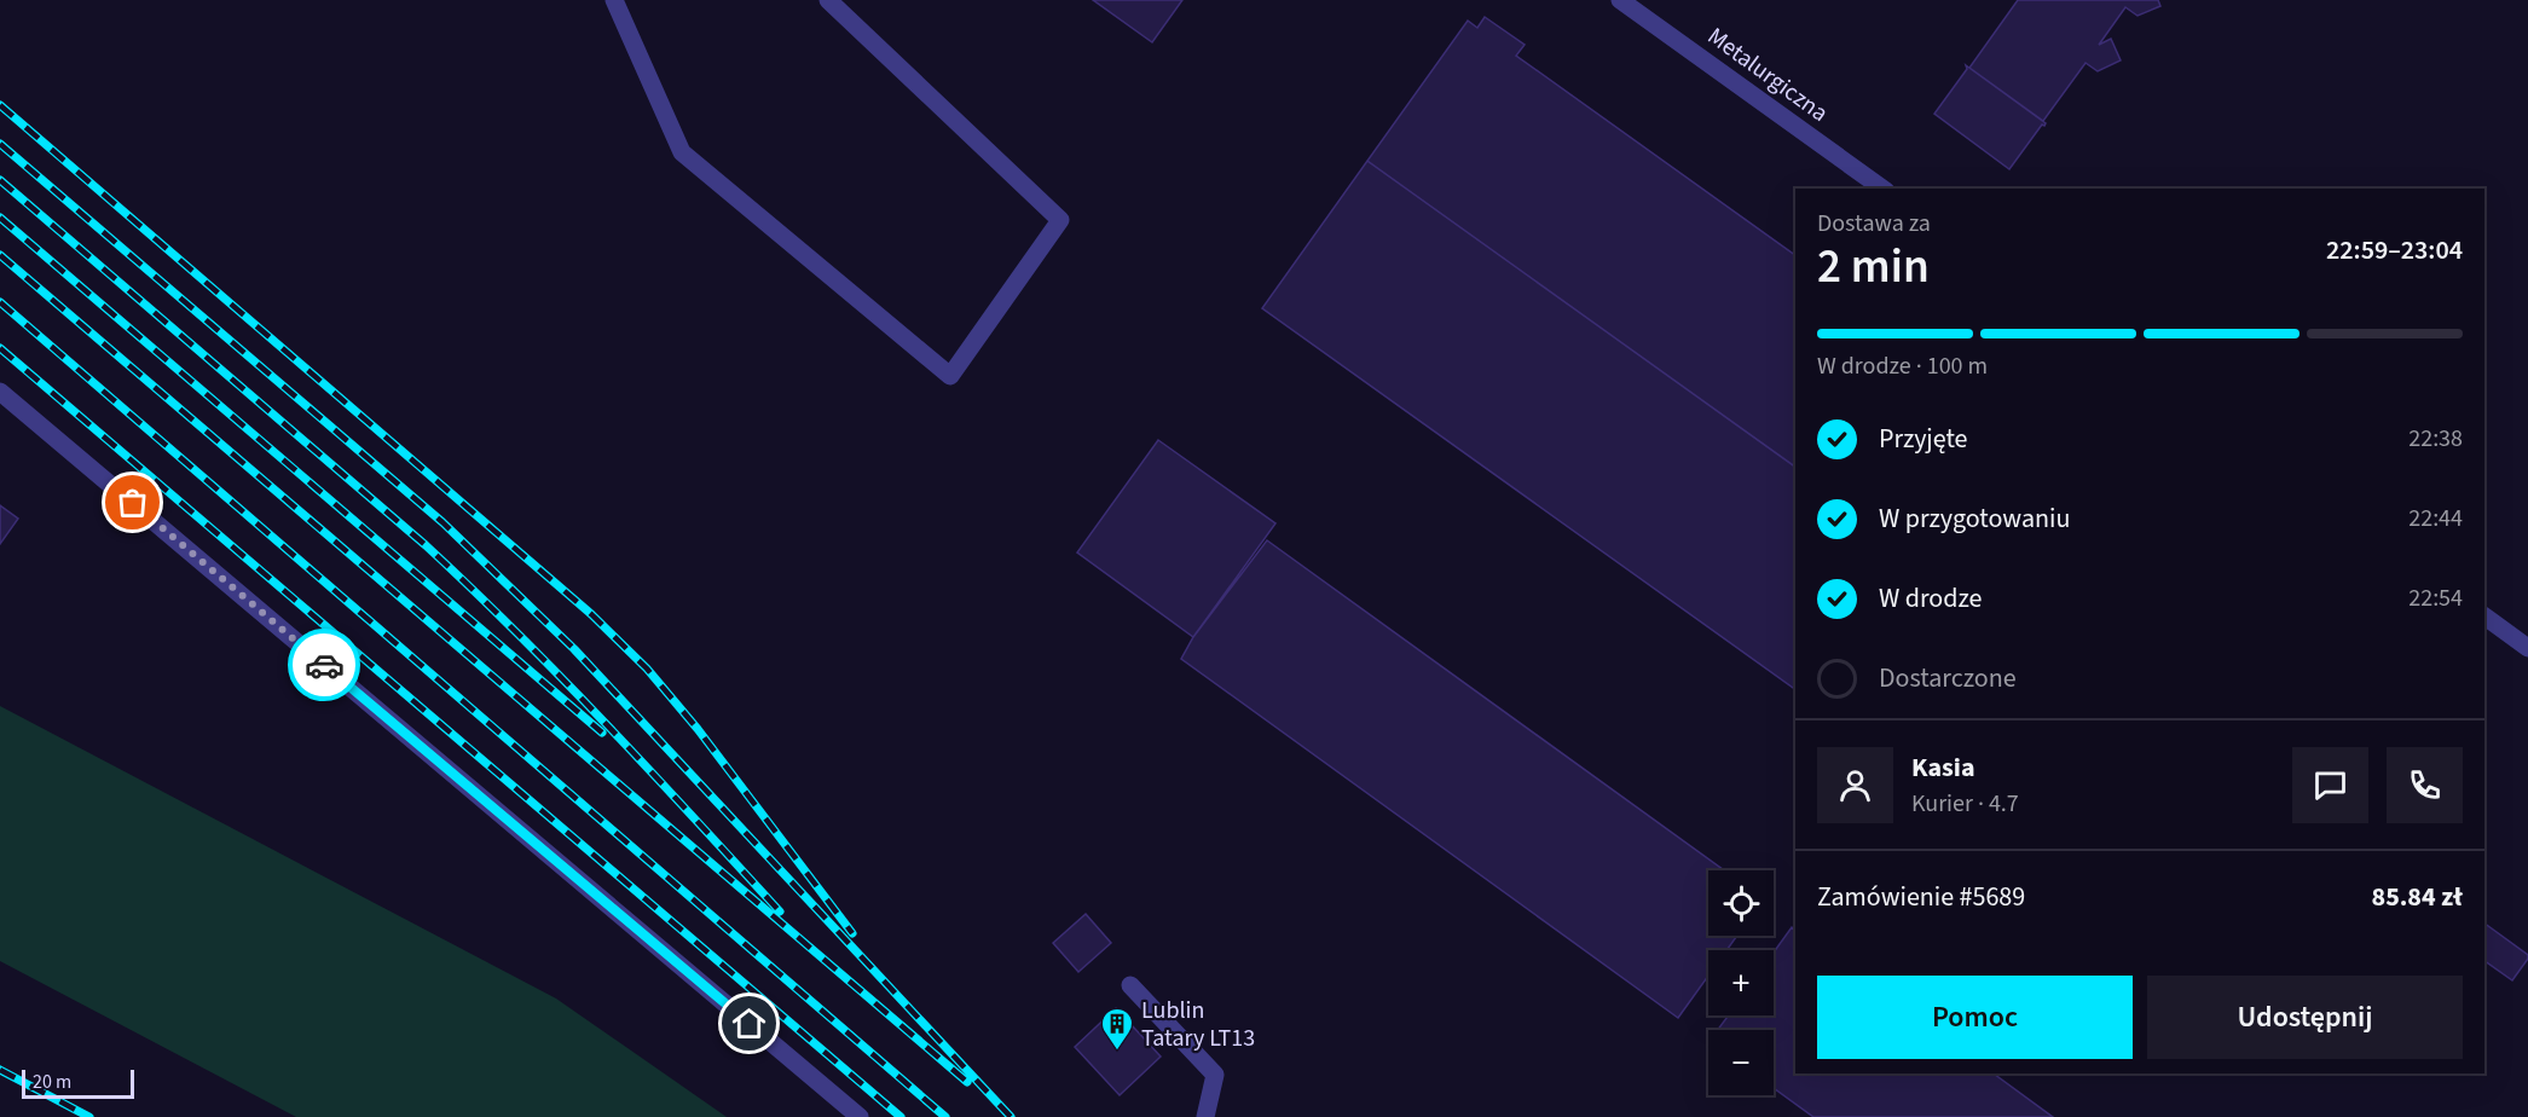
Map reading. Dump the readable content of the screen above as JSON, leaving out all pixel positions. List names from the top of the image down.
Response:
{
  "streets": {
    "street": ["Metalurgiczna"]
  },
  "places": {
    "building": ["Lublin Tatary LT13"]
  },
  "scale_bar": "20 m",
  "page": {
    "heading": ["2 min", "Dostawa za", "22:59–23:04"],
    "panel": [
      "Kasia",
      "Kurier · 4.7",
      "Zamówienie #5689",
      "85.84 zł"
    ],
    "bar": "W drodze · 100 m",
    "list": [
      ["Przyjęte", "22:38"],
      ["W przygotowaniu", "22:44"],
      ["W drodze", "22:54"],
      "Dostarczone"
    ],
    "map_buttons": ["+", "−"],
    "buttons": ["Pomoc", "Udostępnij"],
    "scale": "20 m"
  }
}
